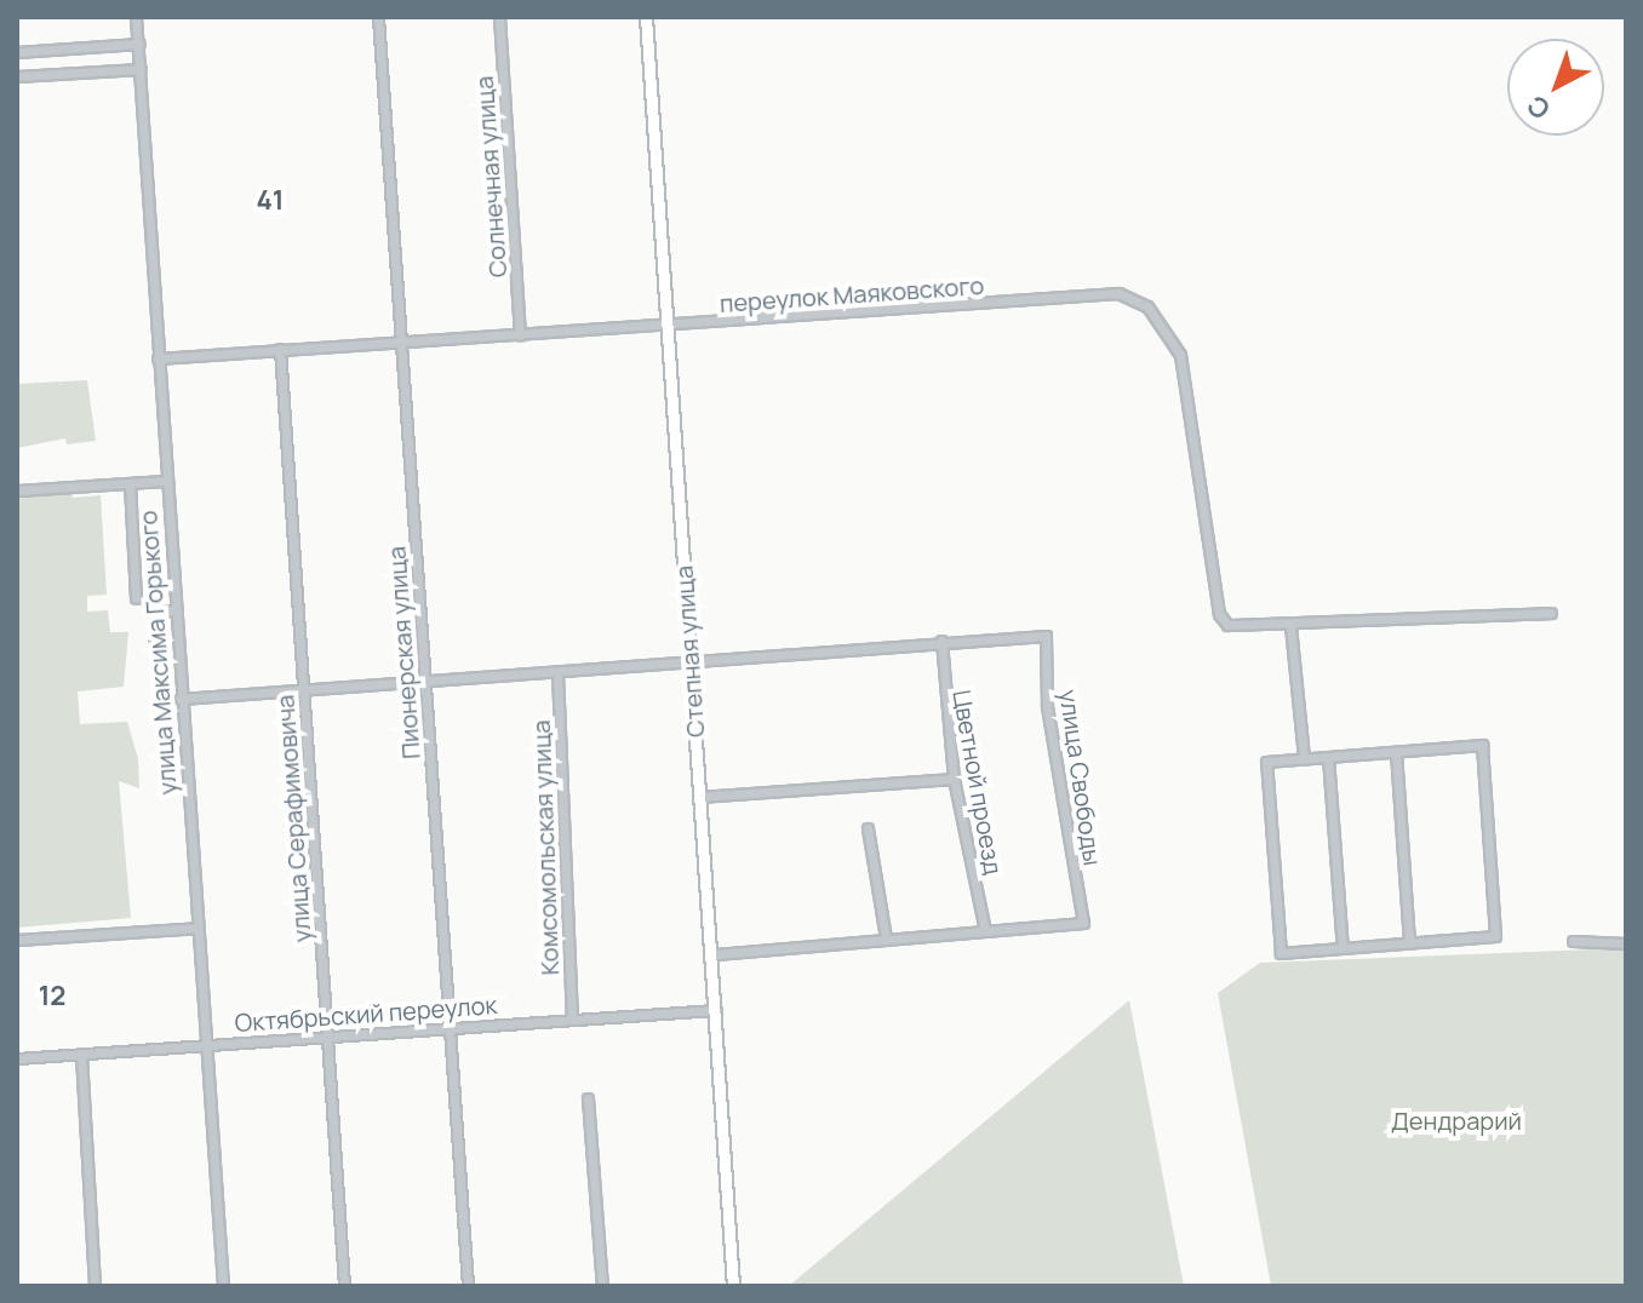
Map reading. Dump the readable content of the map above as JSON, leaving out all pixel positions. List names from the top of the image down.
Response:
{
  "streets": {
    "main road": ["Степная улица"],
    "street": [
      "Солнечная улица",
      "переулок Маяковского",
      "улица Максима Горького",
      "Пионерская улица",
      "улица Свободы",
      "Цветной проезд",
      "улица Серафимовича",
      "Комсомольская улица",
      "Октябрьский переулок"
    ]
  },
  "crossings": [
    ["Солнечная улица", "переулок Маяковского"],
    ["переулок Маяковского", "Степная улица"],
    ["переулок Маяковского", "улица Максима Горького"],
    ["переулок Маяковского", "Пионерская улица"],
    ["переулок Маяковского", "улица Серафимовича"],
    ["Степная улица", "Октябрьский переулок"],
    ["улица Максима Горького", "Октябрьский переулок"],
    ["Пионерская улица", "Октябрьский переулок"],
    ["улица Свободы", "Цветной проезд"],
    ["улица Серафимовича", "Октябрьский переулок"],
    ["Комсомольская улица", "Октябрьский переулок"]
  ],
  "districts": ["41", "12"],
  "parks": ["Дендрарий"],
  "north": "bottom left"
}
